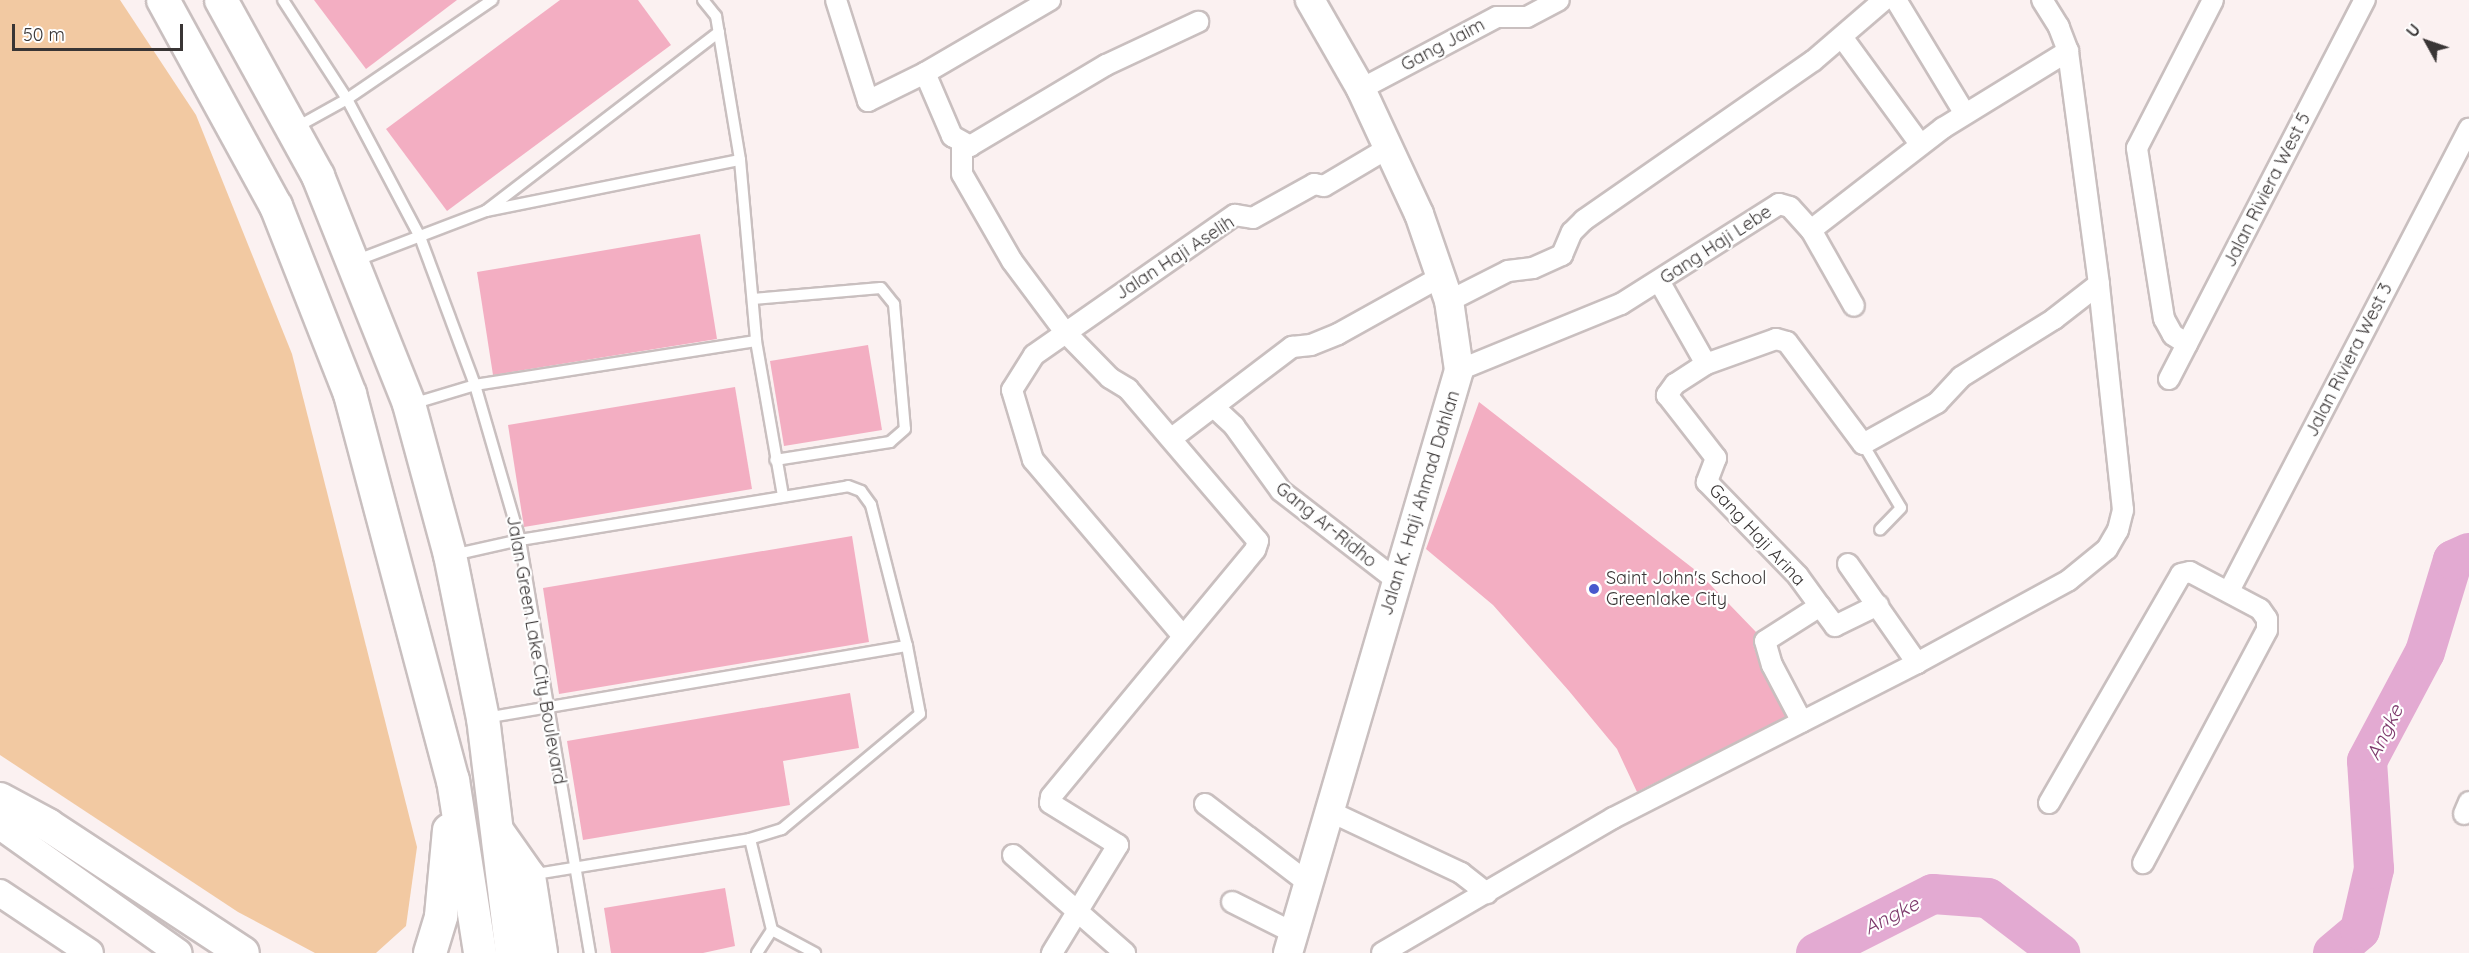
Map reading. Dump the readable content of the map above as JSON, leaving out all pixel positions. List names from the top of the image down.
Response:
{
  "streets": {
    "main road": ["Jalan K. Haji Ahmad Dahlan"],
    "street": [
      "Gang Jaim",
      "Jalan Riviera West 5",
      "Gang Haji Lebe",
      "Jalan Haji Aselih",
      "Jalan Riviera West 3",
      "Gang Ar-Ridho",
      "Gang Haji Arina"
    ],
    "lane": ["Jalan Green Lake City Boulevard"]
  },
  "crossings": [
    ["Gang Jaim", "Jalan K. Haji Ahmad Dahlan"],
    ["Gang Haji Lebe", "Jalan K. Haji Ahmad Dahlan"],
    ["Jalan Haji Aselih", "Jalan K. Haji Ahmad Dahlan"],
    ["Jalan K. Haji Ahmad Dahlan", "Gang Ar-Ridho"]
  ],
  "water": ["Angke"],
  "places": ["Saint John's School Greenlake City"],
  "scale_bar": "50 m",
  "north": "top left"
}
